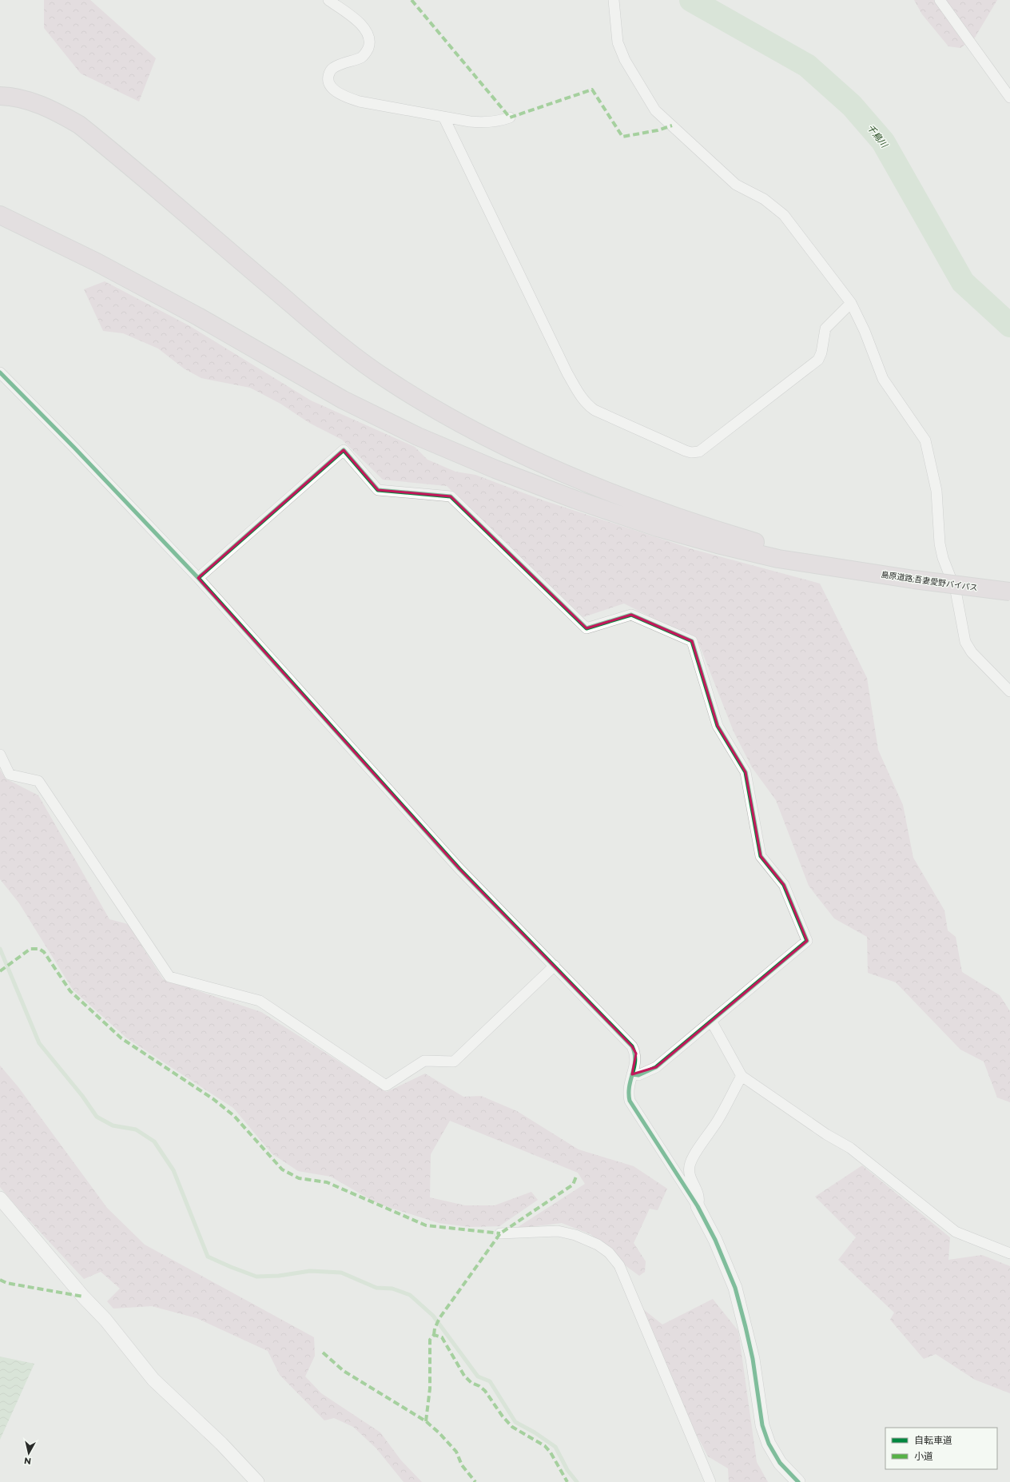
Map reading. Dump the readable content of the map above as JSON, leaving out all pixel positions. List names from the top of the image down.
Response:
{
  "streets": {
    "highway": ["島原道路;吾妻愛野バイパス"]
  },
  "water": ["千鳥川"],
  "legend": ["自転車道", "小道"],
  "north": "bottom"
}
